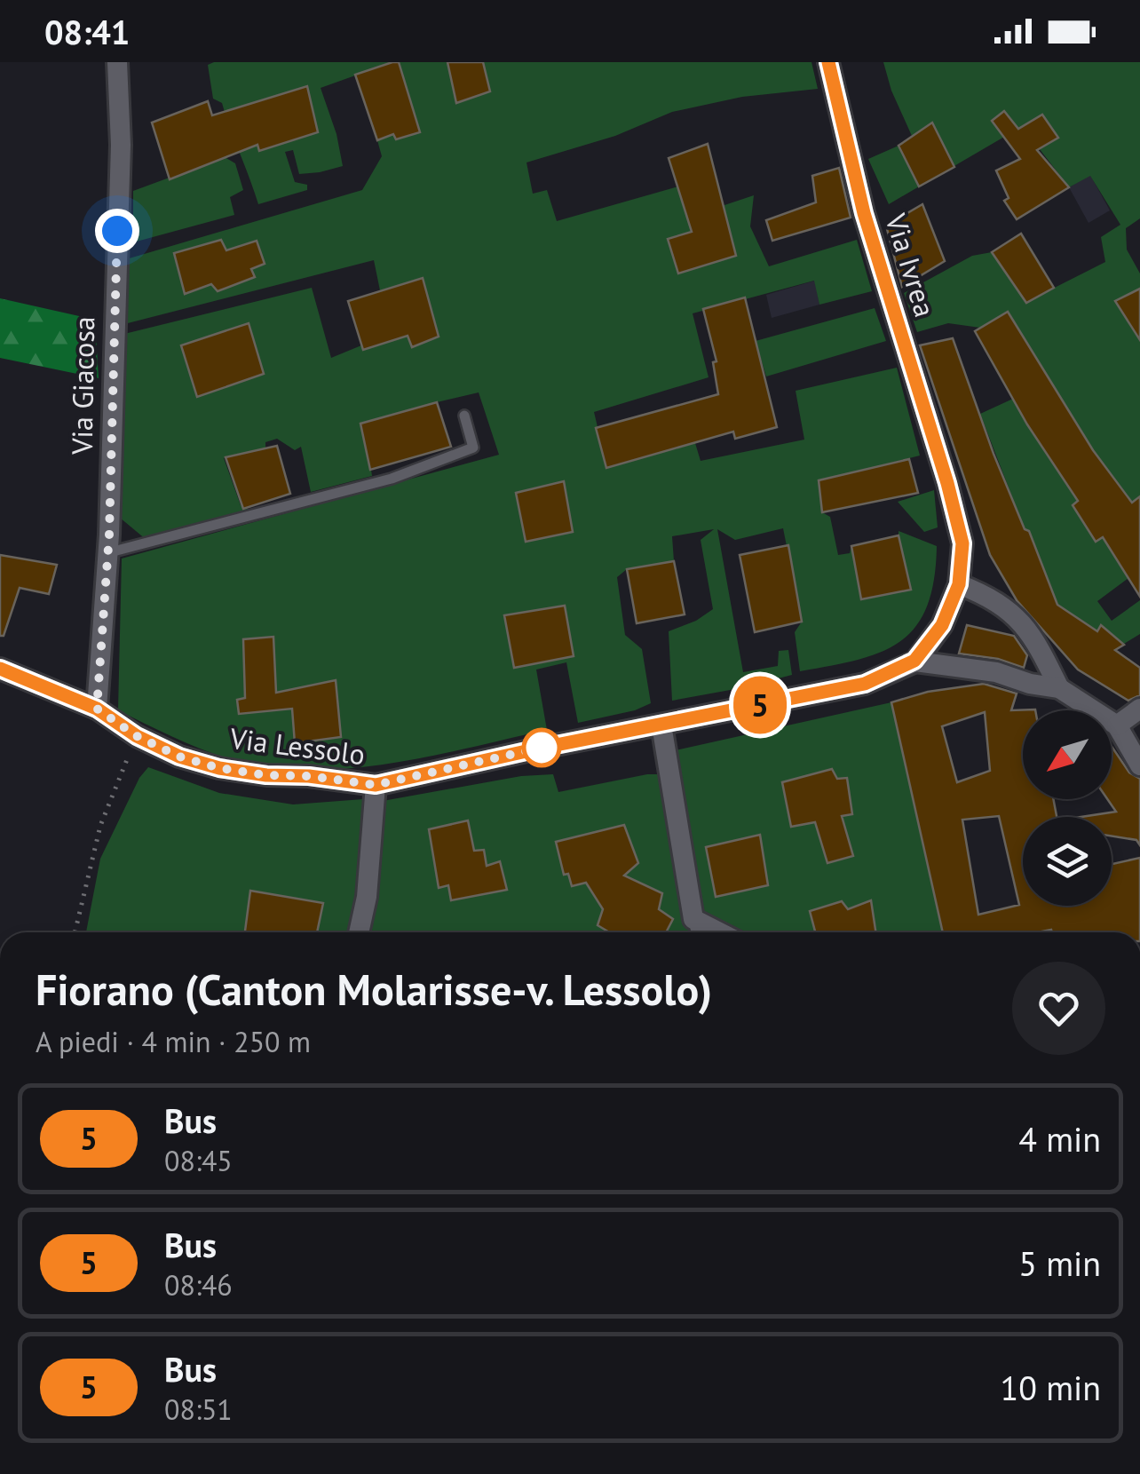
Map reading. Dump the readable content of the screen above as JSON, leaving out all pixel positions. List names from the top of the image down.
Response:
{
  "streets": {
    "street": ["Via Ivrea", "Via Giacosa", "Via Lessolo"]
  },
  "crossings": [
    ["Via Ivrea", "Via Lessolo"],
    ["Via Giacosa", "Via Lessolo"]
  ],
  "lines": ["bus line 5"],
  "north": "bottom left",
  "page": {
    "status": "08:41",
    "on_map": "5",
    "heading": ["Fiorano (Canton Molarisse-v. Lessolo)", "A piedi · 4 min · 250 m"],
    "list": [
      {
        "mark": "5",
        "name": "Bus",
        "note": "08:45",
        "value": "4 min"
      },
      {
        "mark": "5",
        "name": "Bus",
        "note": "08:46",
        "value": "5 min"
      },
      {
        "mark": "5",
        "name": "Bus",
        "note": "08:51",
        "value": "10 min"
      }
    ]
  }
}
